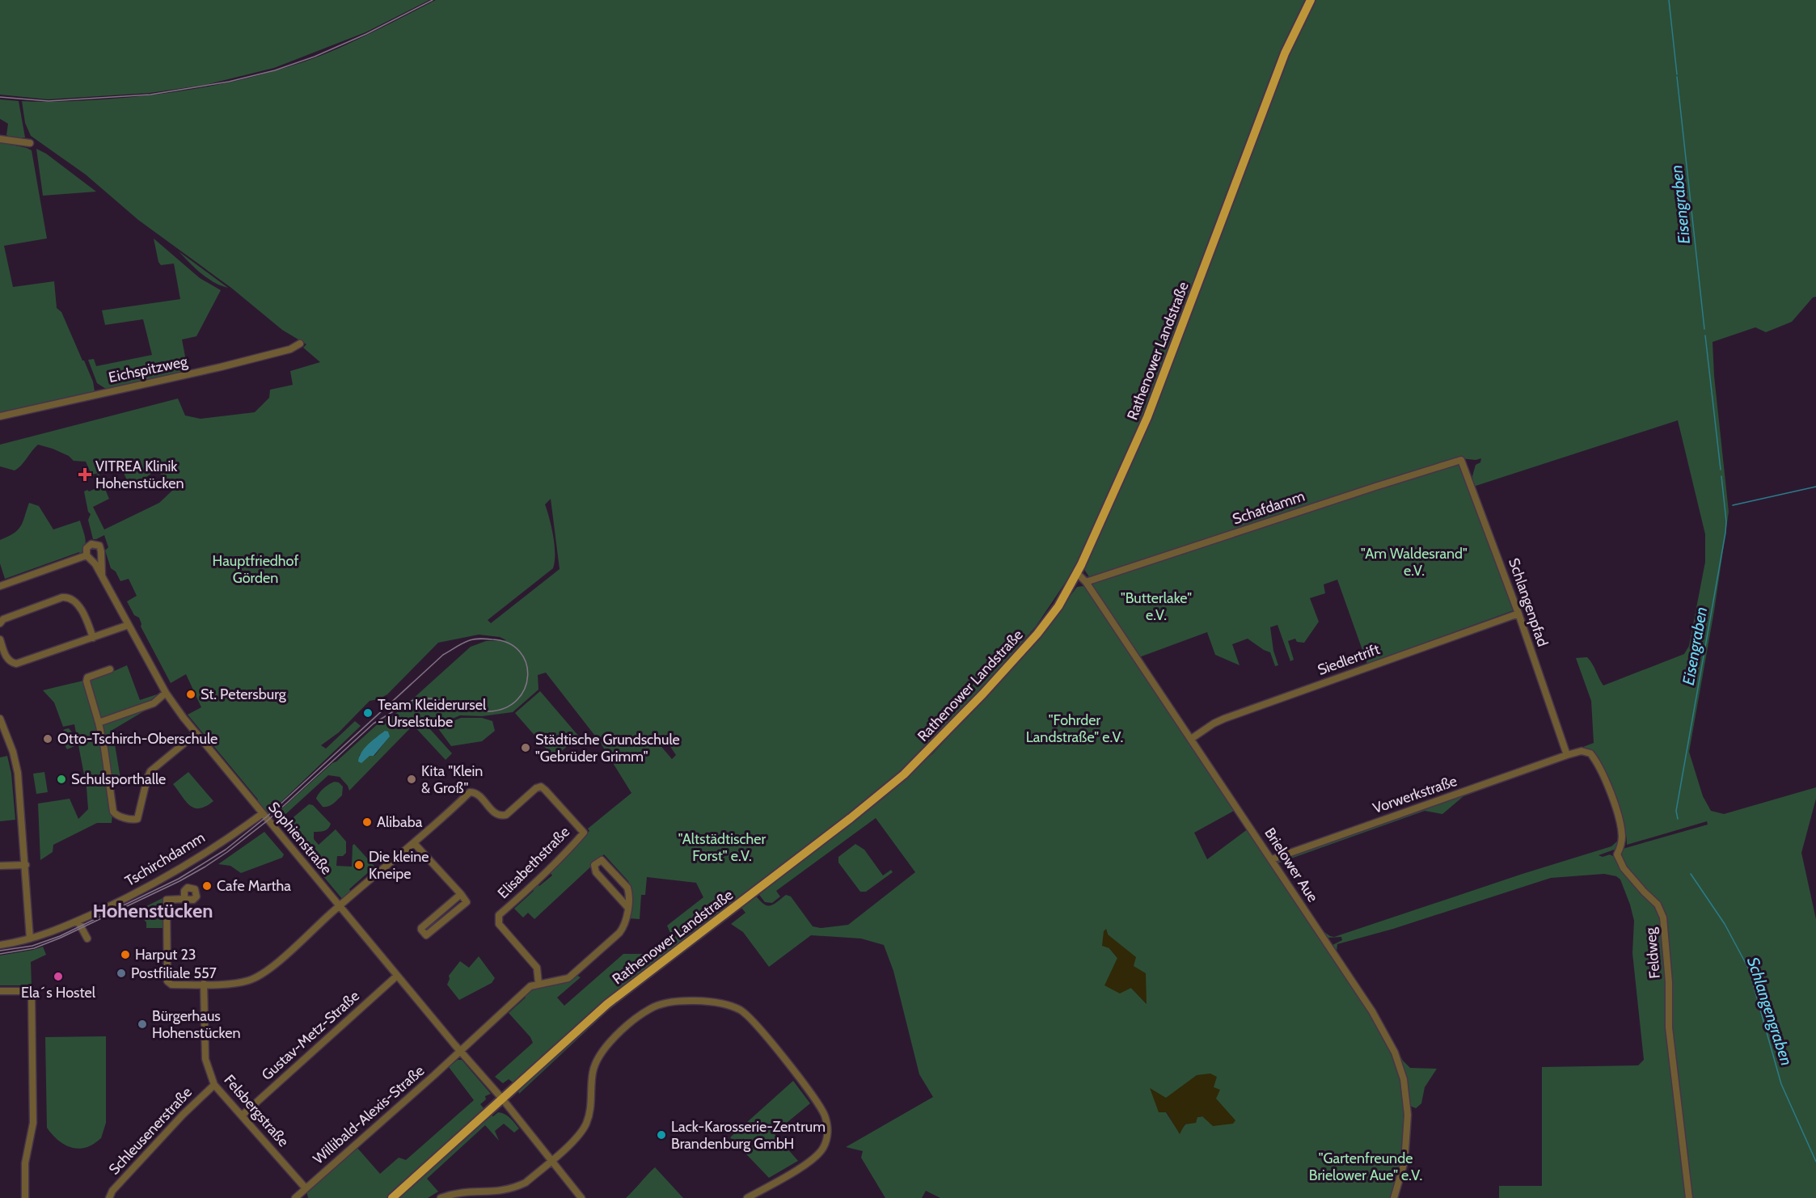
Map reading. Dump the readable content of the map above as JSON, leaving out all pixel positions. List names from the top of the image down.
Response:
{
  "streets": {
    "main road": ["Rathenower Landstraße"],
    "street": [
      "Eichspitzweg",
      "Schafdamm",
      "Schlangenpfad",
      "Siedlertrift",
      "Vorwerkstraße",
      "Sophienstraße",
      "Tschirchdamm",
      "Elisabethstraße",
      "Brielower Aue",
      "Feldweg",
      "Gustav-Metz-Straße",
      "Felsbergstraße",
      "Willibald-Alexis-Straße",
      "Schleusenerstraße"
    ]
  },
  "crossings": [
    ["Rathenower Landstraße", "Sophienstraße"],
    ["Rathenower Landstraße", "Brielower Aue"],
    ["Schafdamm", "Schlangenpfad"],
    ["Schafdamm", "Brielower Aue"],
    ["Schlangenpfad", "Siedlertrift"],
    ["Schlangenpfad", "Vorwerkstraße"],
    ["Schlangenpfad", "Feldweg"],
    ["Siedlertrift", "Brielower Aue"],
    ["Vorwerkstraße", "Brielower Aue"],
    ["Vorwerkstraße", "Feldweg"],
    ["Sophienstraße", "Tschirchdamm"],
    ["Sophienstraße", "Gustav-Metz-Straße"],
    ["Sophienstraße", "Willibald-Alexis-Straße"],
    ["Elisabethstraße", "Willibald-Alexis-Straße"],
    ["Gustav-Metz-Straße", "Felsbergstraße"],
    ["Felsbergstraße", "Willibald-Alexis-Straße"],
    ["Felsbergstraße", "Schleusenerstraße"]
  ],
  "districts": ["Hohenstücken"],
  "water": ["Eisengraben", "Schlangengraben"],
  "parks": [
    "\"Am Waldesrand\" e.V.",
    "Hauptfriedhof Görden",
    "\"Butterlake\" e.V.",
    "\"Fohrder Landstraße\" e.V.",
    "\"Altstädtischer Forst\" e.V.",
    "\"Gartenfreunde Brielower Aue\" e.V."
  ],
  "places": {
    "health": ["VITREA Klinik Hohenstücken"],
    "other": [
      "St. Petersburg",
      "Team Kleiderursel - Urselstube",
      "Otto-Tschirch-Oberschule",
      "Städtische Grundschule \"Gebrüder Grimm\"",
      "Schulsporthalle",
      "Kita \"Klein & Groß\"",
      "Alibaba",
      "Die kleine Kneipe",
      "Cafe Martha",
      "Harput 23",
      "Postfiliale 557",
      "Ela´s Hostel",
      "Bürgerhaus Hohenstücken",
      "Lack-Karosserie-Zentrum Brandenburg GmbH"
    ]
  }
}
